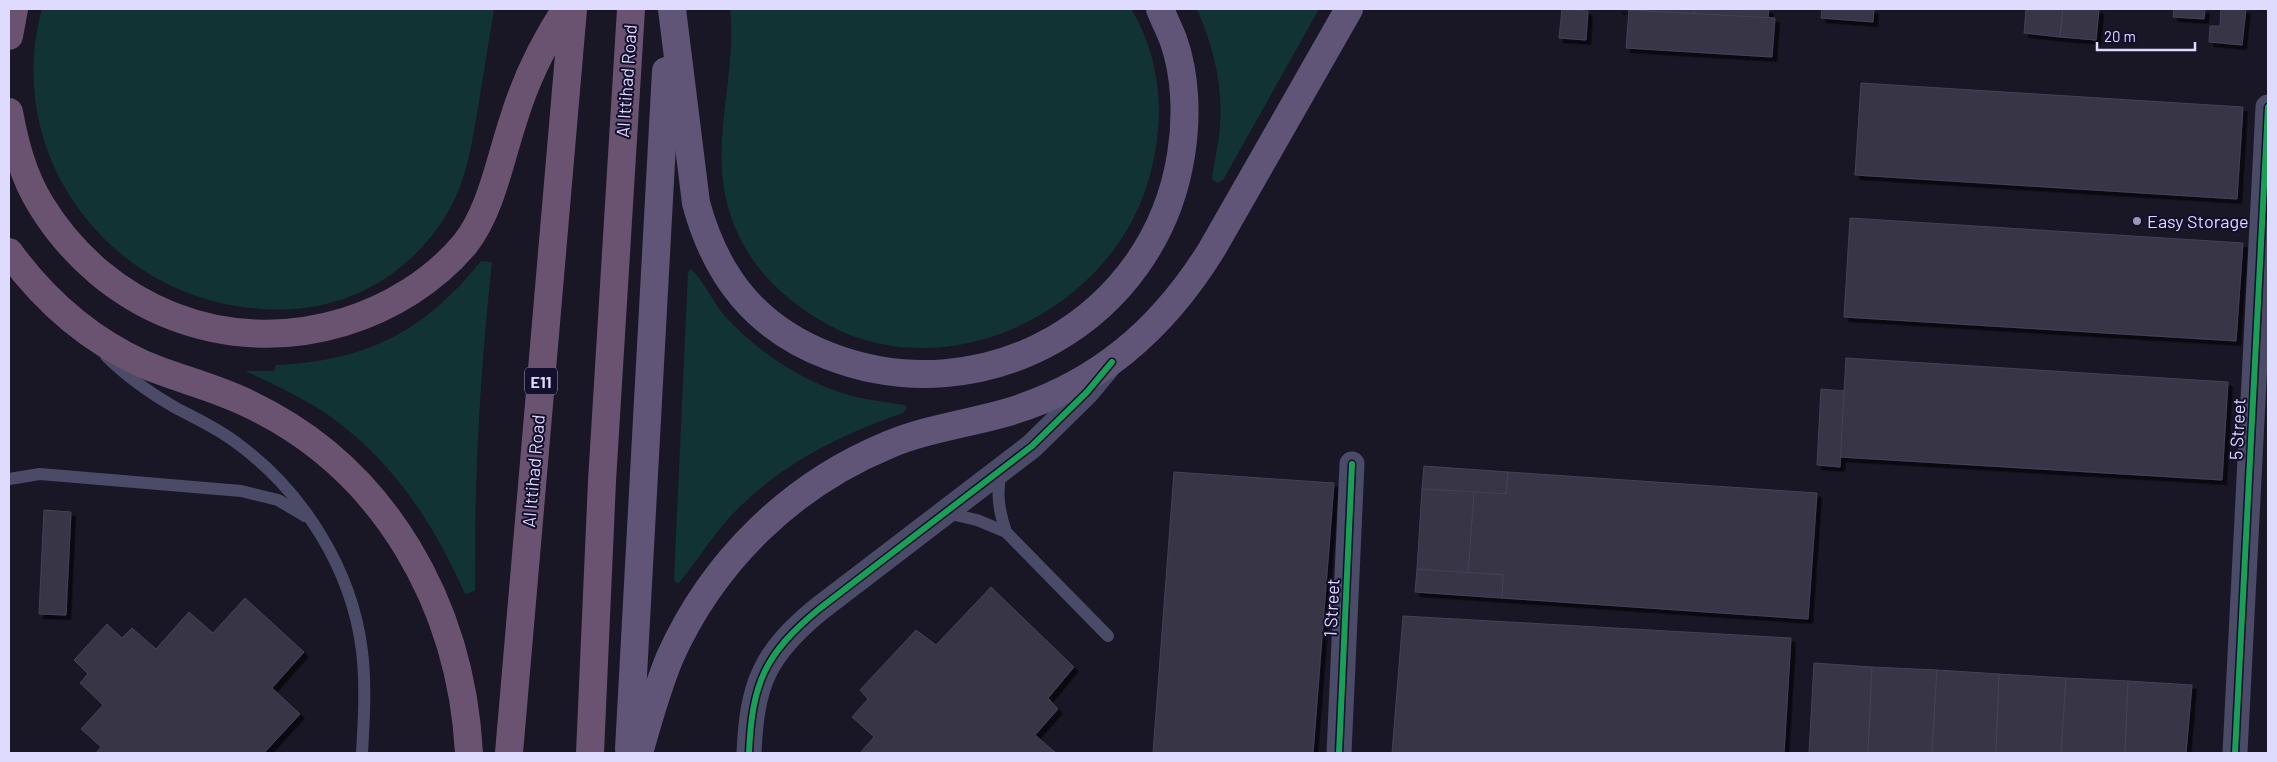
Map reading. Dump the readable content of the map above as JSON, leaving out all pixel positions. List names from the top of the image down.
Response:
{
  "streets": {
    "highway": ["Al Ittihad Road", "E11"],
    "street": ["5 Street", "1 Street"]
  },
  "places": ["Easy Storage"],
  "scale_bar": "20 m"
}
